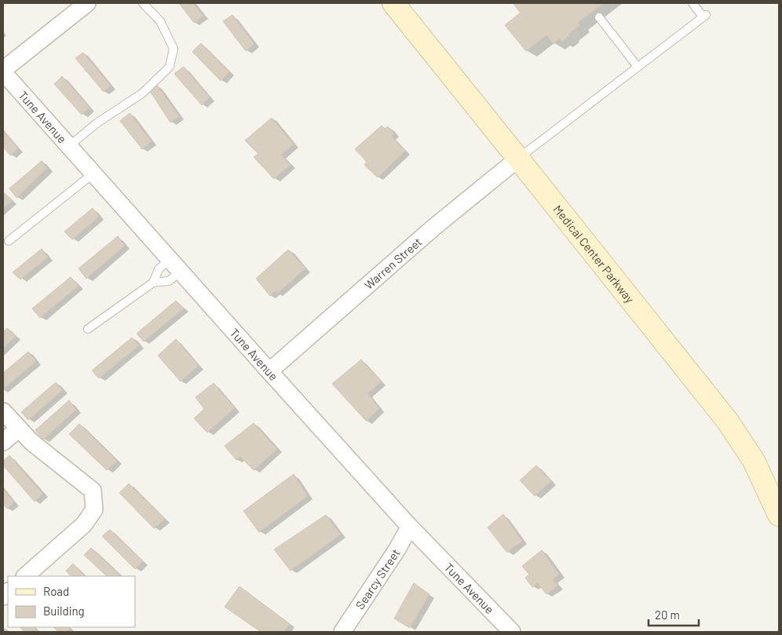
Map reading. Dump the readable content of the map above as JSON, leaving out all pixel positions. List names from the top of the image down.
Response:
{
  "streets": {
    "main road": ["Medical Center Parkway"],
    "street": ["Tune Avenue", "Warren Street", "Searcy Street"]
  },
  "crossings": [
    ["Tune Avenue", "Warren Street"],
    ["Tune Avenue", "Searcy Street"],
    ["Medical Center Parkway", "Warren Street"]
  ],
  "legend": ["Road", "Building"],
  "scale_bar": "20 m"
}
